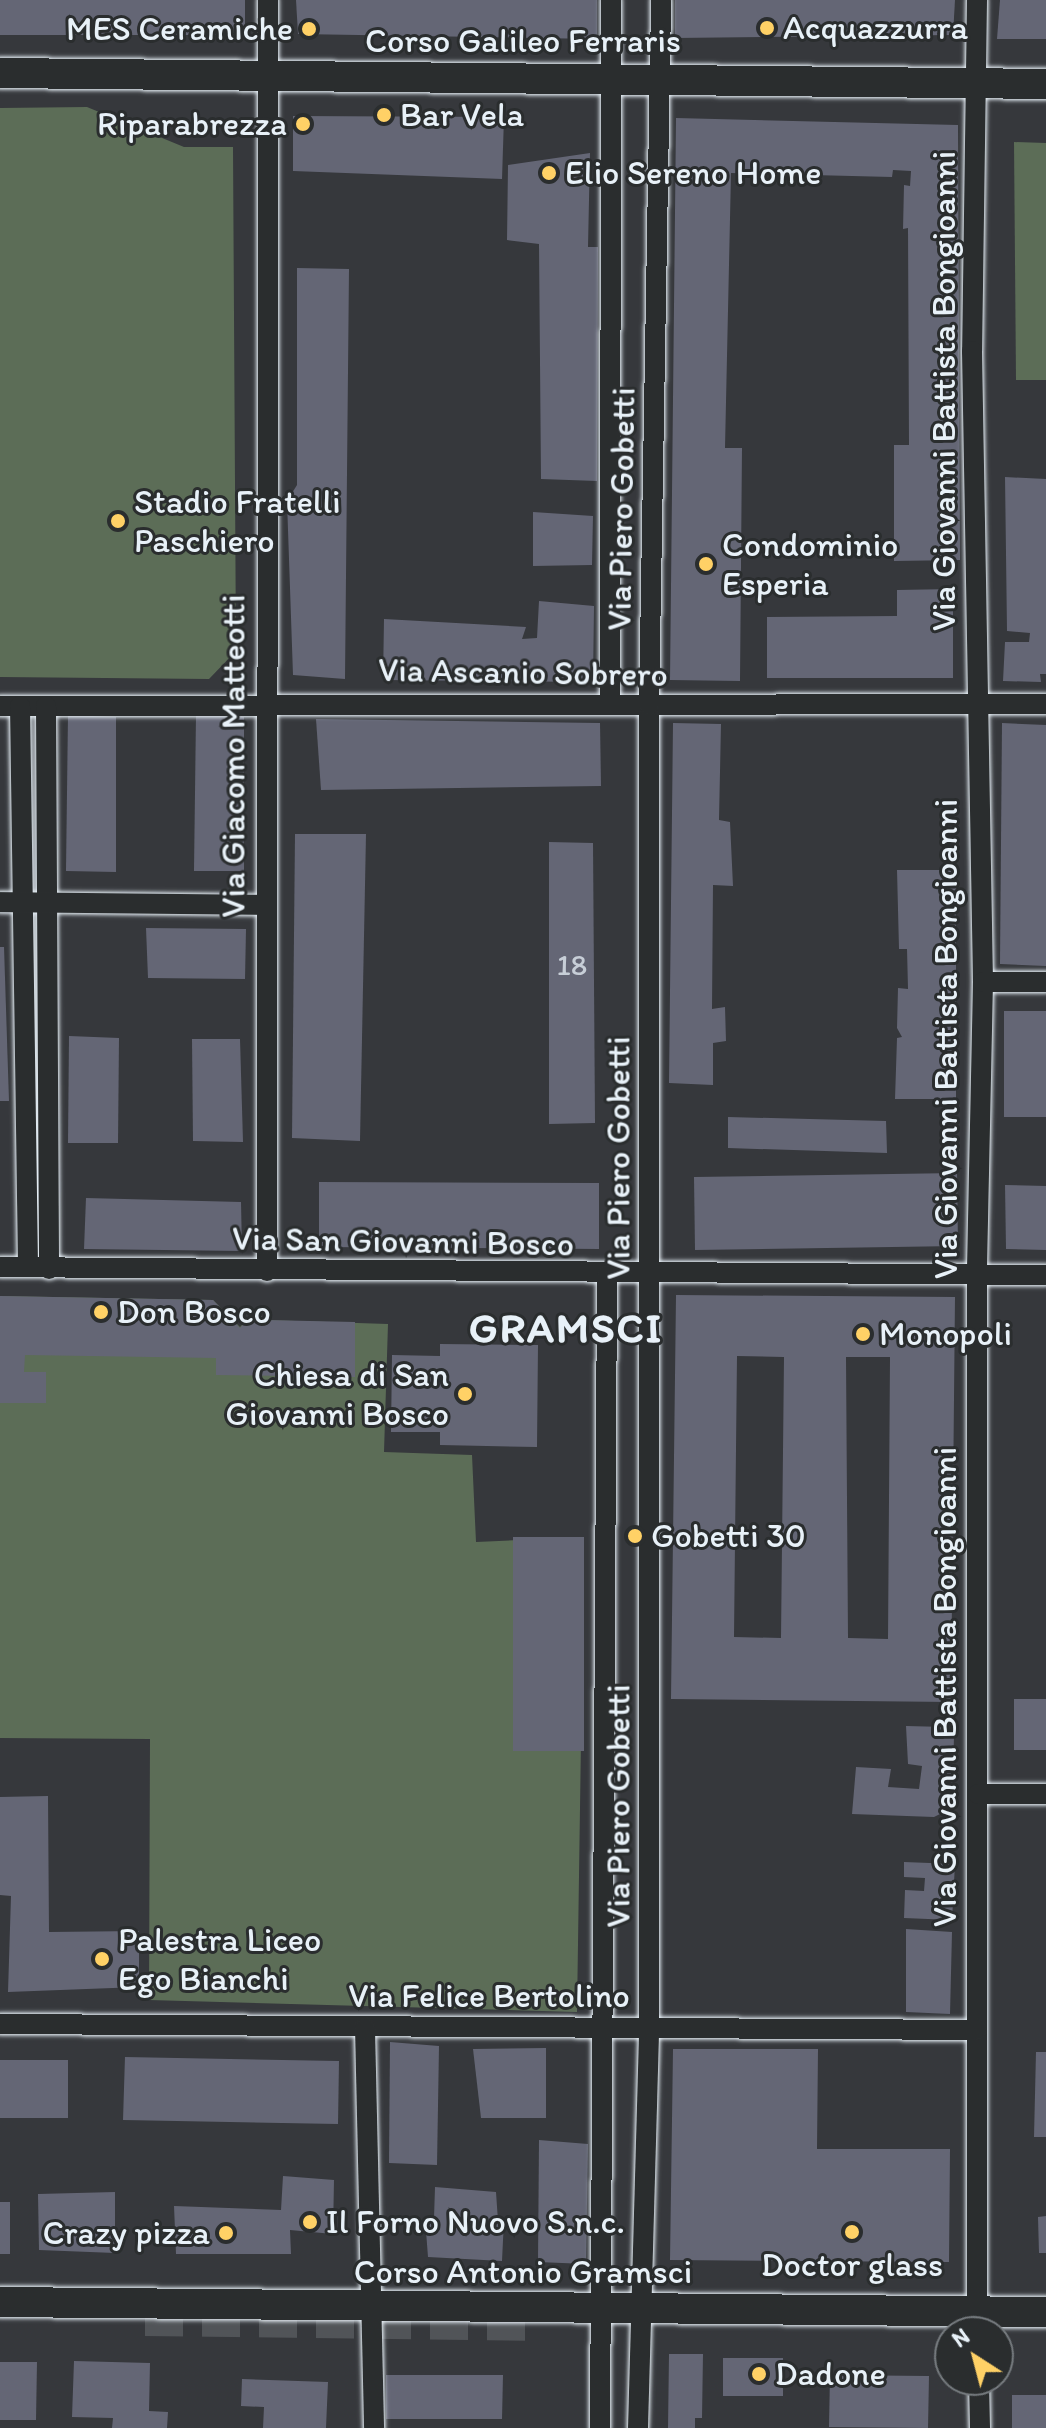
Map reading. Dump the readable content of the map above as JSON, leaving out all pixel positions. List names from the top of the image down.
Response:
{
  "streets": {
    "street": [
      "Corso Galileo Ferraris",
      "Via Giovanni Battista Bongioanni",
      "Via Piero Gobetti",
      "Via Ascanio Sobrero",
      "Via Giacomo Matteotti",
      "Via San Giovanni Bosco",
      "Via Felice Bertolino",
      "Corso Antonio Gramsci"
    ]
  },
  "crossings": [
    ["Corso Galileo Ferraris", "Via Giovanni Battista Bongioanni"],
    ["Corso Galileo Ferraris", "Via Piero Gobetti"],
    ["Corso Galileo Ferraris", "Via Giacomo Matteotti"],
    ["Via Giovanni Battista Bongioanni", "Via Ascanio Sobrero"],
    ["Via Giovanni Battista Bongioanni", "Via San Giovanni Bosco"],
    ["Via Giovanni Battista Bongioanni", "Via Felice Bertolino"],
    ["Via Piero Gobetti", "Via Ascanio Sobrero"],
    ["Via Piero Gobetti", "Via San Giovanni Bosco"],
    ["Via Piero Gobetti", "Via Felice Bertolino"],
    ["Via Piero Gobetti", "Corso Antonio Gramsci"],
    ["Via Ascanio Sobrero", "Via Giacomo Matteotti"],
    ["Via Giacomo Matteotti", "Via San Giovanni Bosco"]
  ],
  "districts": ["GRAMSCI"],
  "places": [
    "Acquazzurra",
    "MES Ceramiche",
    "Bar Vela",
    "Riparabrezza",
    "Elio Sereno Home",
    "Stadio Fratelli Paschiero",
    "Condominio Esperia",
    "Don Bosco",
    "Monopoli",
    "Chiesa di San Giovanni Bosco",
    "Gobetti 30",
    "Palestra Liceo Ego Bianchi",
    "Il Forno Nuovo S.n.c.",
    "Doctor glass",
    "Crazy pizza",
    "Dadone"
  ],
  "house_numbers": ["18"],
  "north": "top left"
}
